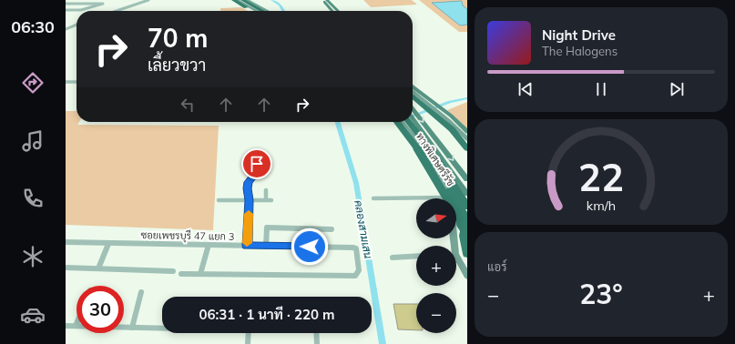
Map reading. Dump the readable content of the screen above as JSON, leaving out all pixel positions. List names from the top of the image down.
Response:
{
  "streets": {
    "highway": ["ทางพิเศษศรีรัช"],
    "street": ["ซอยเพชรบุรี 47 แยก 3"]
  },
  "water": ["คลองสามเสน"],
  "north": "right",
  "page": {
    "tabs": "06:30",
    "turn": ["70 m", "เลี้ยวขวา"],
    "song": ["Night Drive", "The Halogens"],
    "map_buttons": ["+", "−"],
    "tile": "แอร์",
    "heat": ["−", "23°", "+"],
    "limit": "30",
    "trip": "06:31 · 1 นาที · 220 m",
    "gauge": ["22", "km/h"]
  }
}
